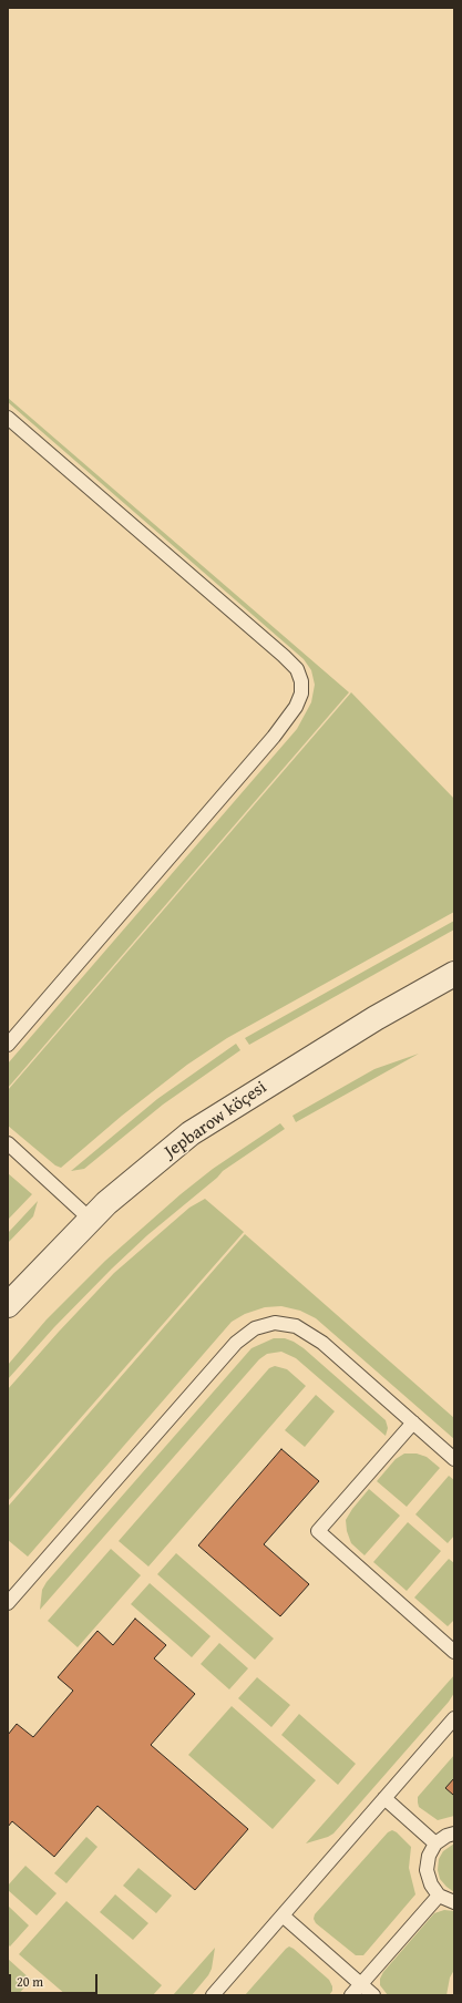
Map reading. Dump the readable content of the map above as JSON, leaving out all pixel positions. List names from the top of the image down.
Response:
{
  "streets": {
    "street": ["Jepbarow köçesi"]
  },
  "scale_bar": "20 m"
}
